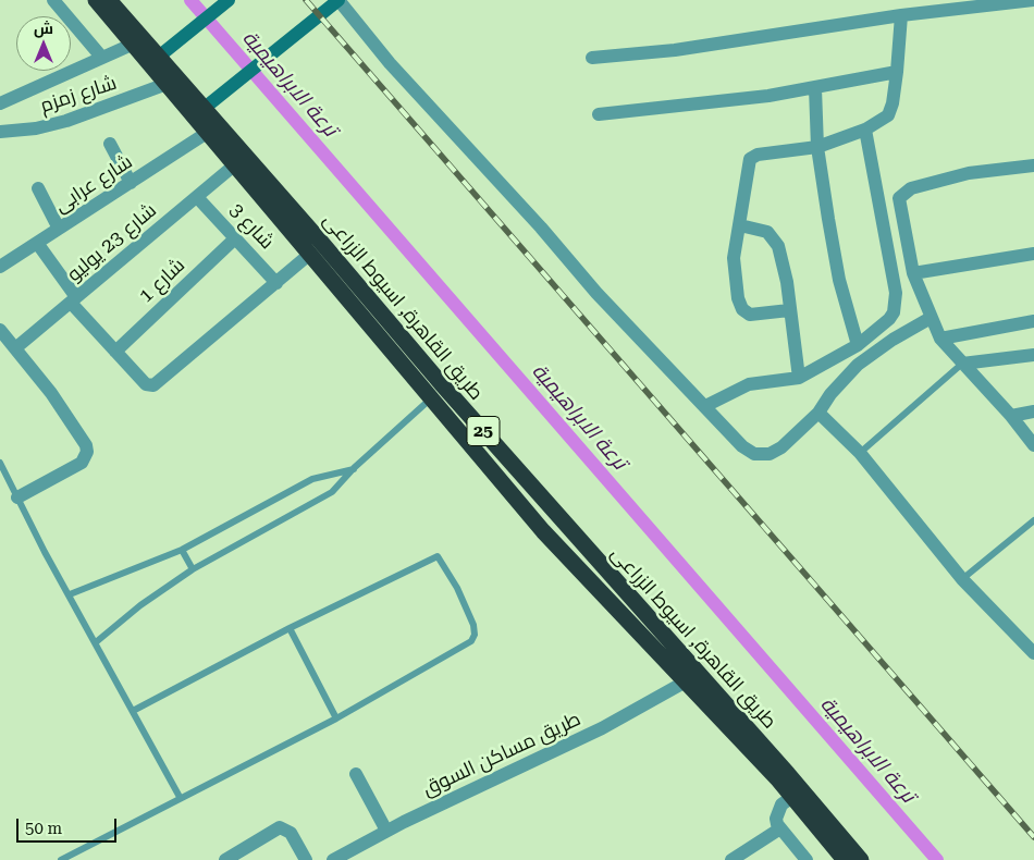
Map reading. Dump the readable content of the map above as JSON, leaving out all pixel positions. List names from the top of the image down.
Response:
{
  "streets": {
    "highway": ["طريق القاهرة, اسيوط الزراعى", "25"],
    "street": [
      "شارع زمزم",
      "شارع عرابى",
      "شارع 3",
      "شارع 23 يوليو",
      "شارع 1",
      "طريق مساكن السوق"
    ]
  },
  "crossings": [
    ["شارع زمزم", "طريق القاهرة, اسيوط الزراعى"],
    ["شارع عرابى", "طريق القاهرة, اسيوط الزراعى"],
    ["شارع 3", "شارع 23 يوليو"],
    ["شارع 3", "شارع 1"],
    ["شارع 23 يوليو", "طريق القاهرة, اسيوط الزراعى"],
    ["طريق القاهرة, اسيوط الزراعى", "طريق مساكن السوق"]
  ],
  "water": ["ترعة الابراهيمية"],
  "scale_bar": "50 m",
  "north": "top"
}
